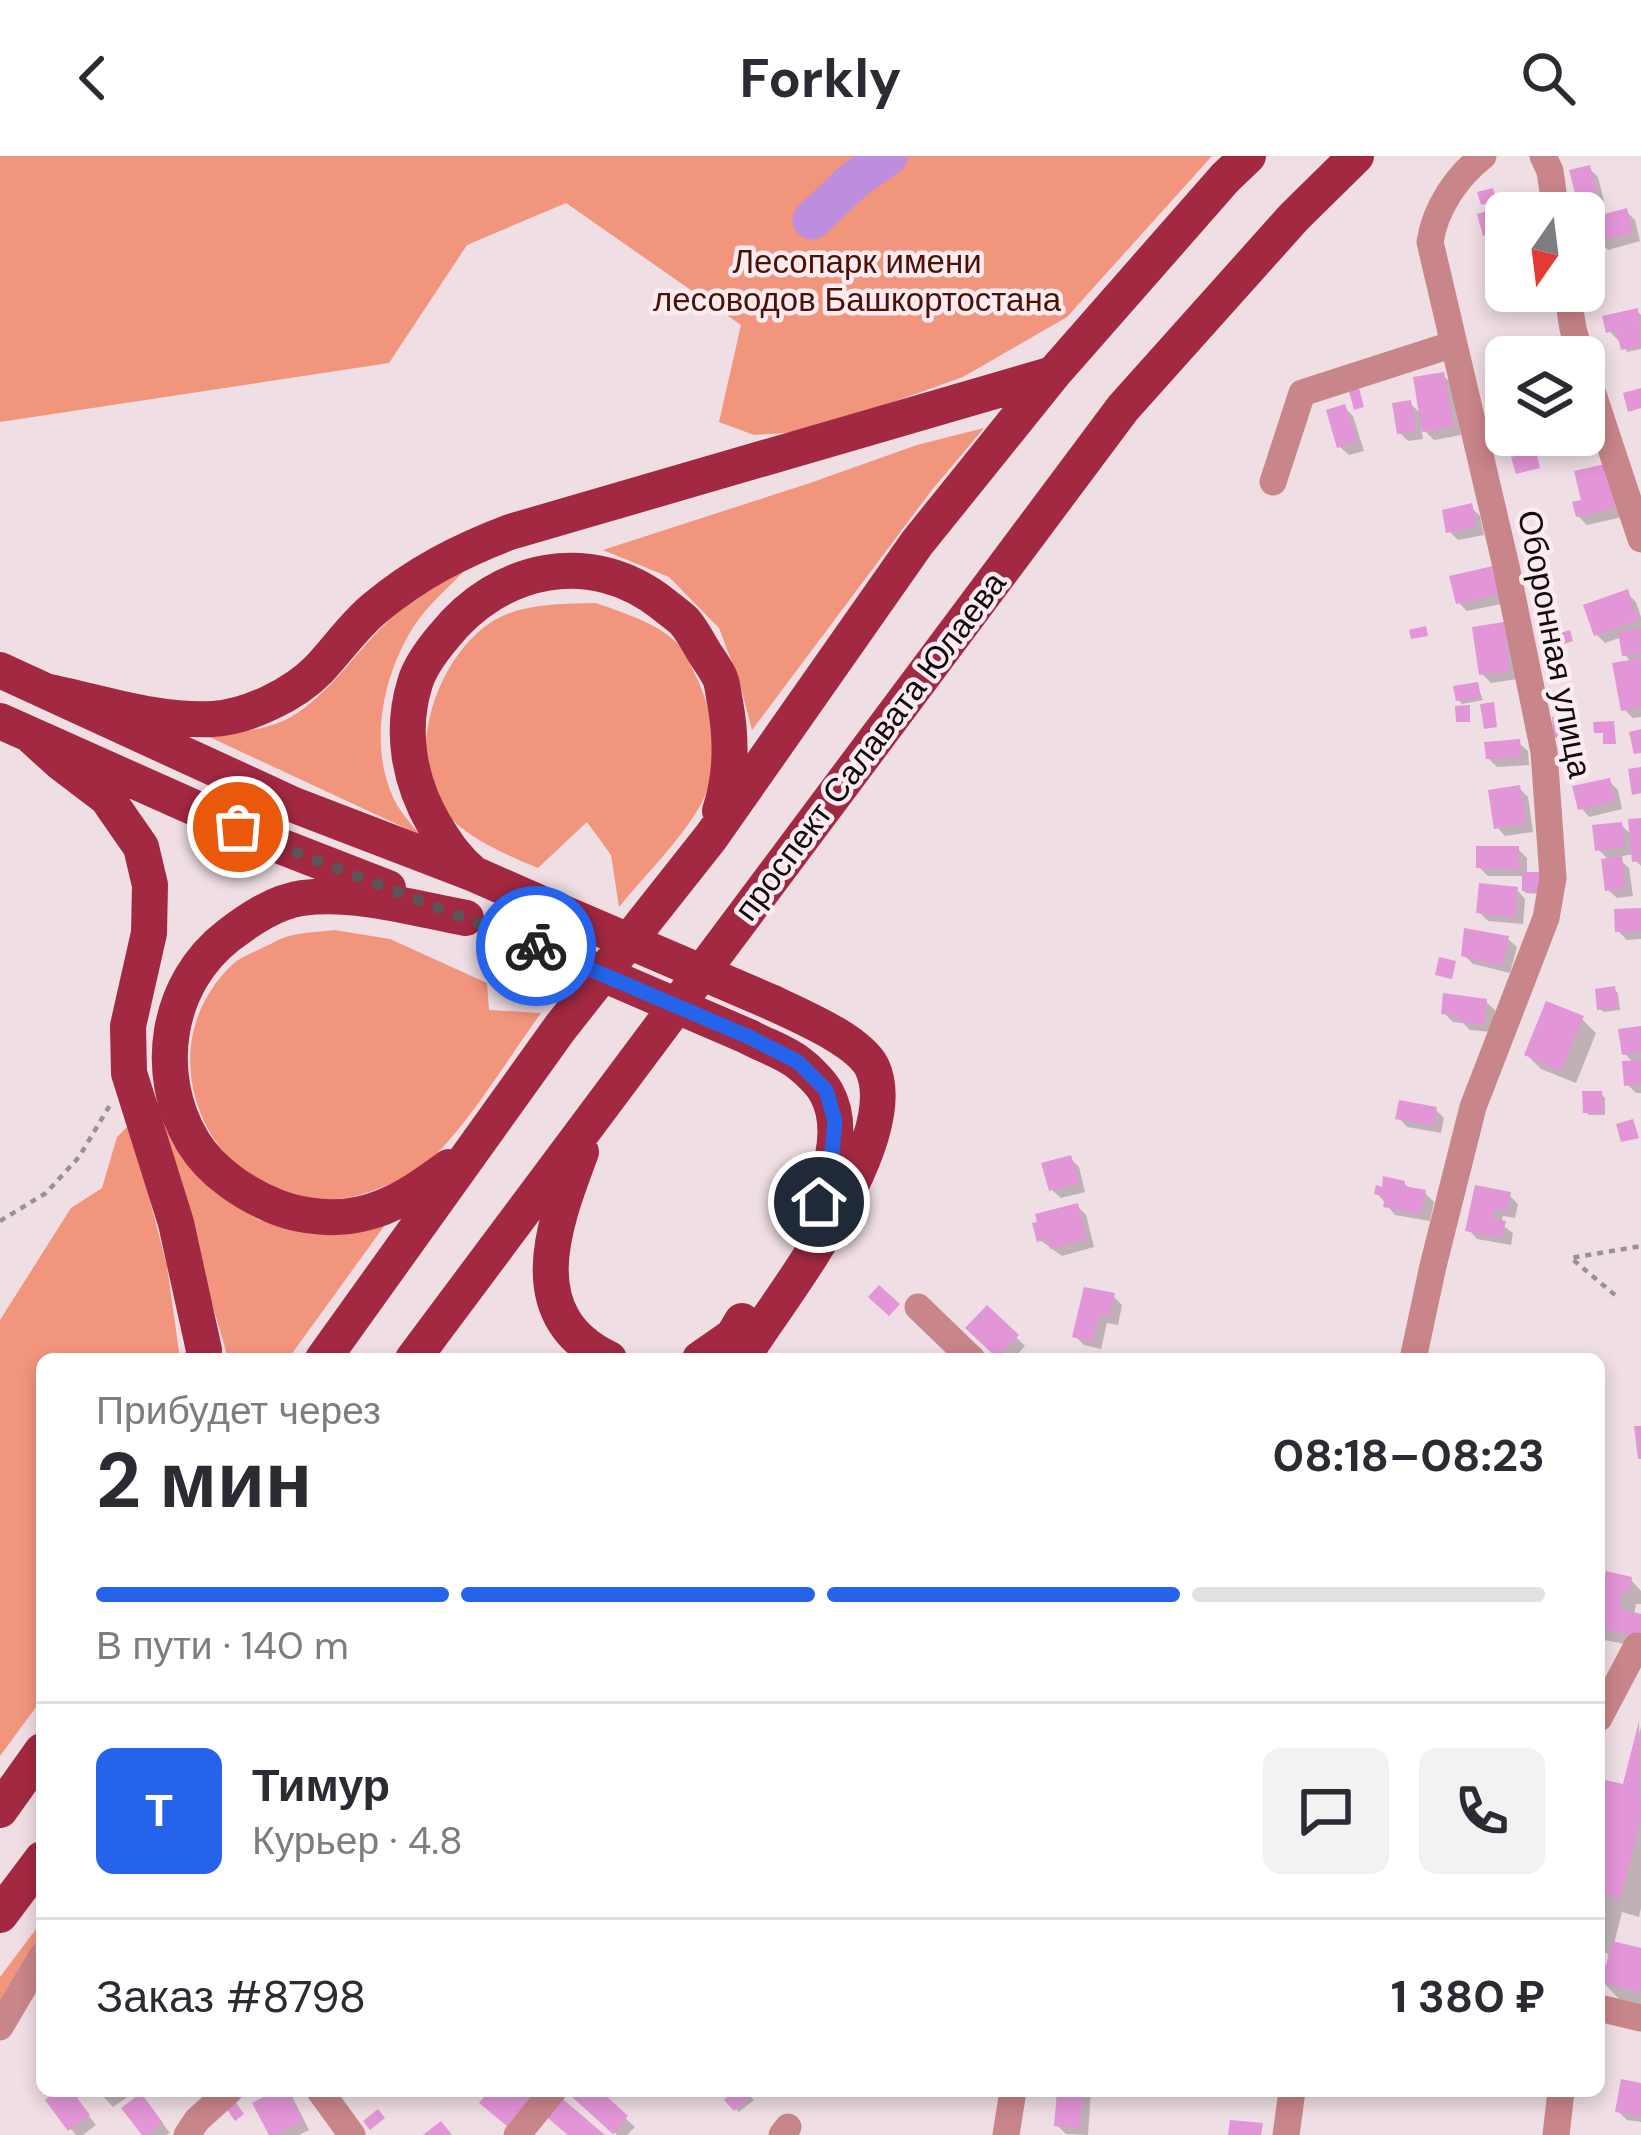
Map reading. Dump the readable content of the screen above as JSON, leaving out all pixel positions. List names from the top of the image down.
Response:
{
  "streets": {
    "main road": ["проспект Салавата Юлаева"],
    "street": ["Оборонная улица"]
  },
  "parks": ["Лесопарк имени лесоводов Башкортостана"],
  "north": "bottom",
  "page": {
    "header": "Forkly",
    "heading": ["2 мин", "Прибудет через", "08:18–08:23"],
    "panel": [
      "Тимур",
      "Курьер · 4.8",
      "Заказ #8798",
      "1 380 ₽"
    ],
    "bar": "В пути · 140 m",
    "round": "Т"
  }
}
